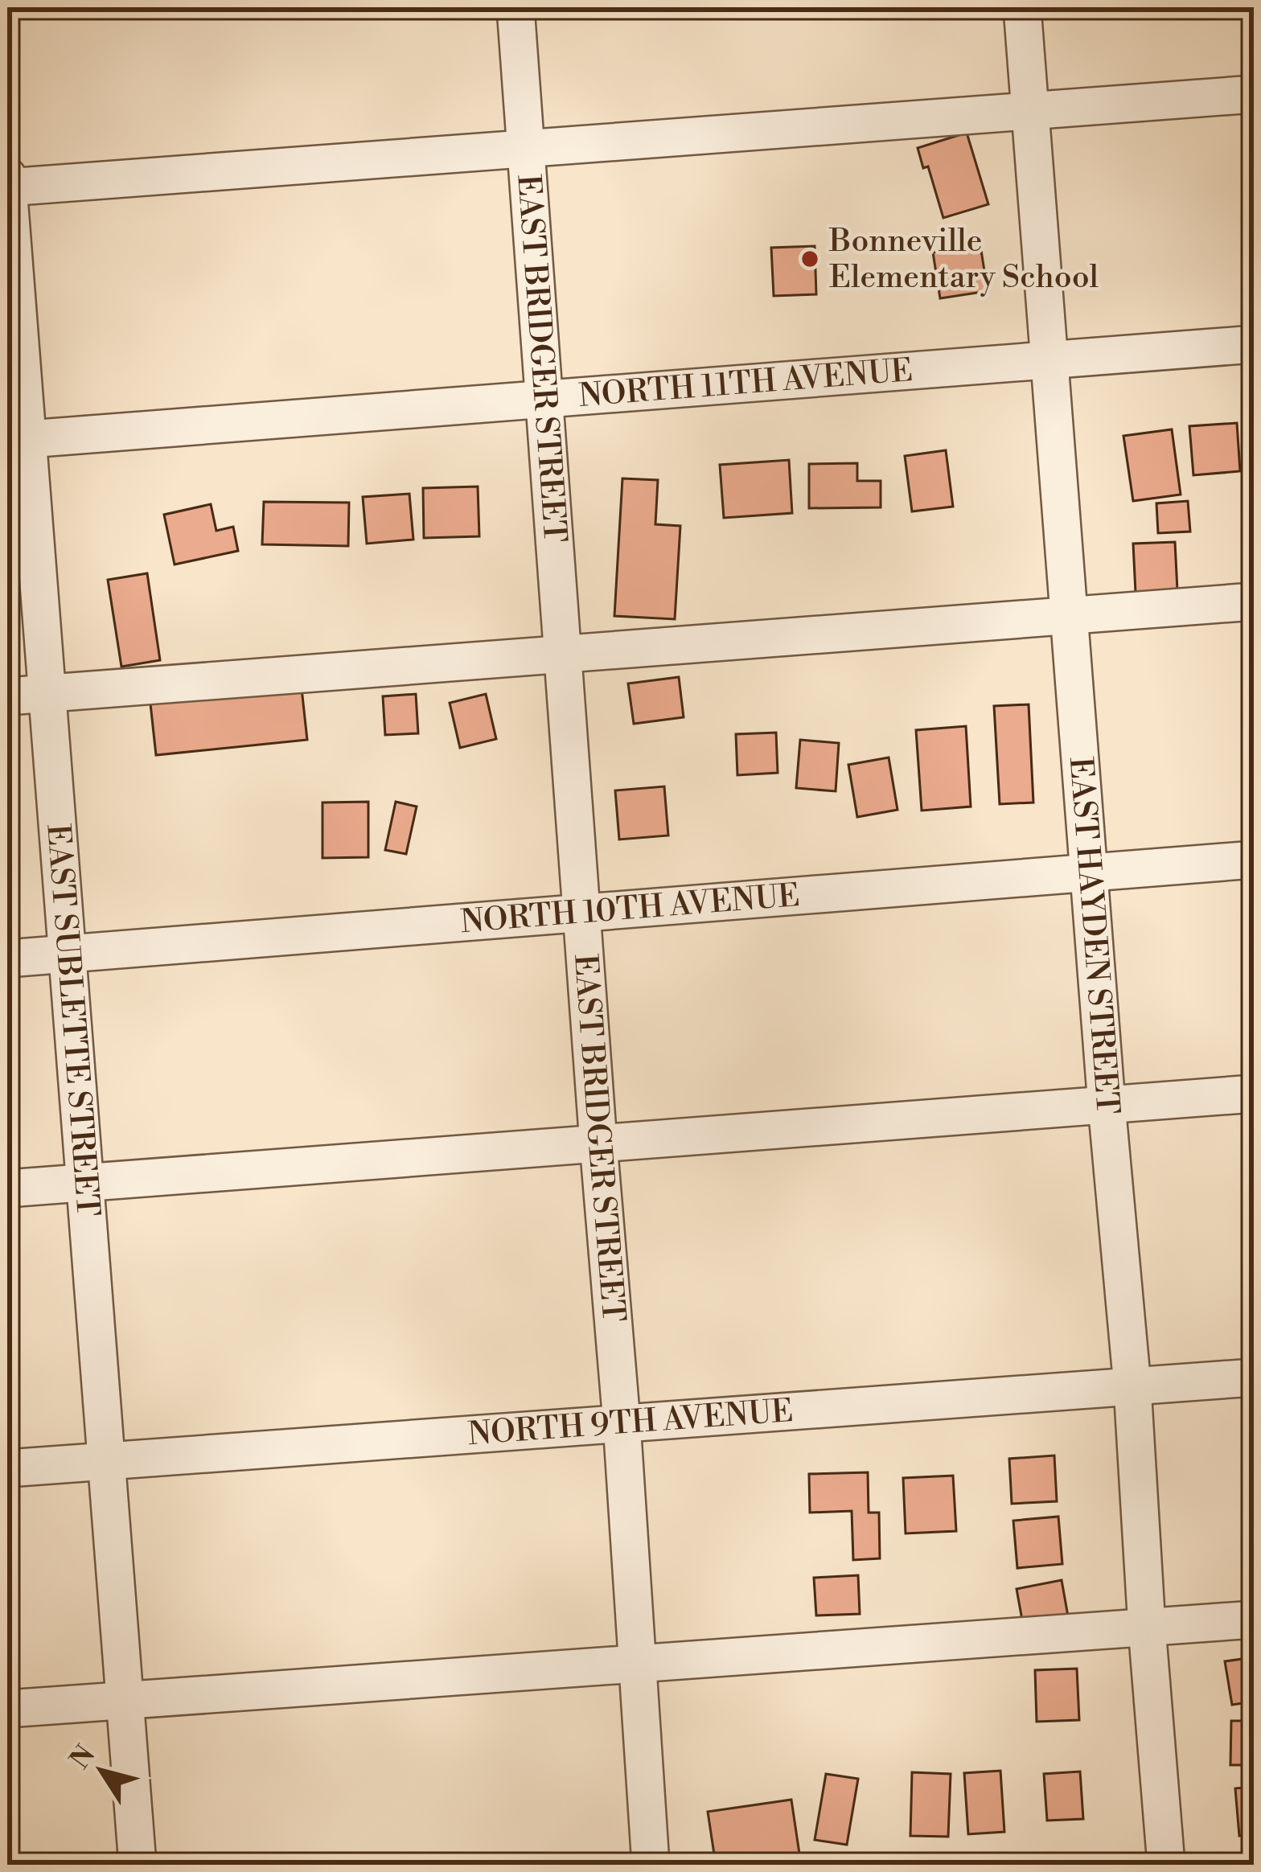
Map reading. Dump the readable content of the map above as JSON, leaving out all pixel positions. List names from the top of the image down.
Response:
{
  "streets": {
    "street": [
      "EAST BRIDGER STREET",
      "NORTH 11TH AVENUE",
      "NORTH 10TH AVENUE",
      "EAST HAYDEN STREET",
      "EAST SUBLETTE STREET",
      "NORTH 9TH AVENUE"
    ]
  },
  "crossings": [
    ["EAST BRIDGER STREET", "NORTH 11TH AVENUE"],
    ["EAST BRIDGER STREET", "NORTH 10TH AVENUE"],
    ["EAST BRIDGER STREET", "NORTH 9TH AVENUE"],
    ["NORTH 11TH AVENUE", "EAST HAYDEN STREET"],
    ["NORTH 11TH AVENUE", "EAST SUBLETTE STREET"],
    ["NORTH 10TH AVENUE", "EAST HAYDEN STREET"],
    ["NORTH 10TH AVENUE", "EAST SUBLETTE STREET"],
    ["EAST HAYDEN STREET", "NORTH 9TH AVENUE"],
    ["EAST SUBLETTE STREET", "NORTH 9TH AVENUE"]
  ],
  "places": ["Bonneville Elementary School"],
  "north": "top left"
}
